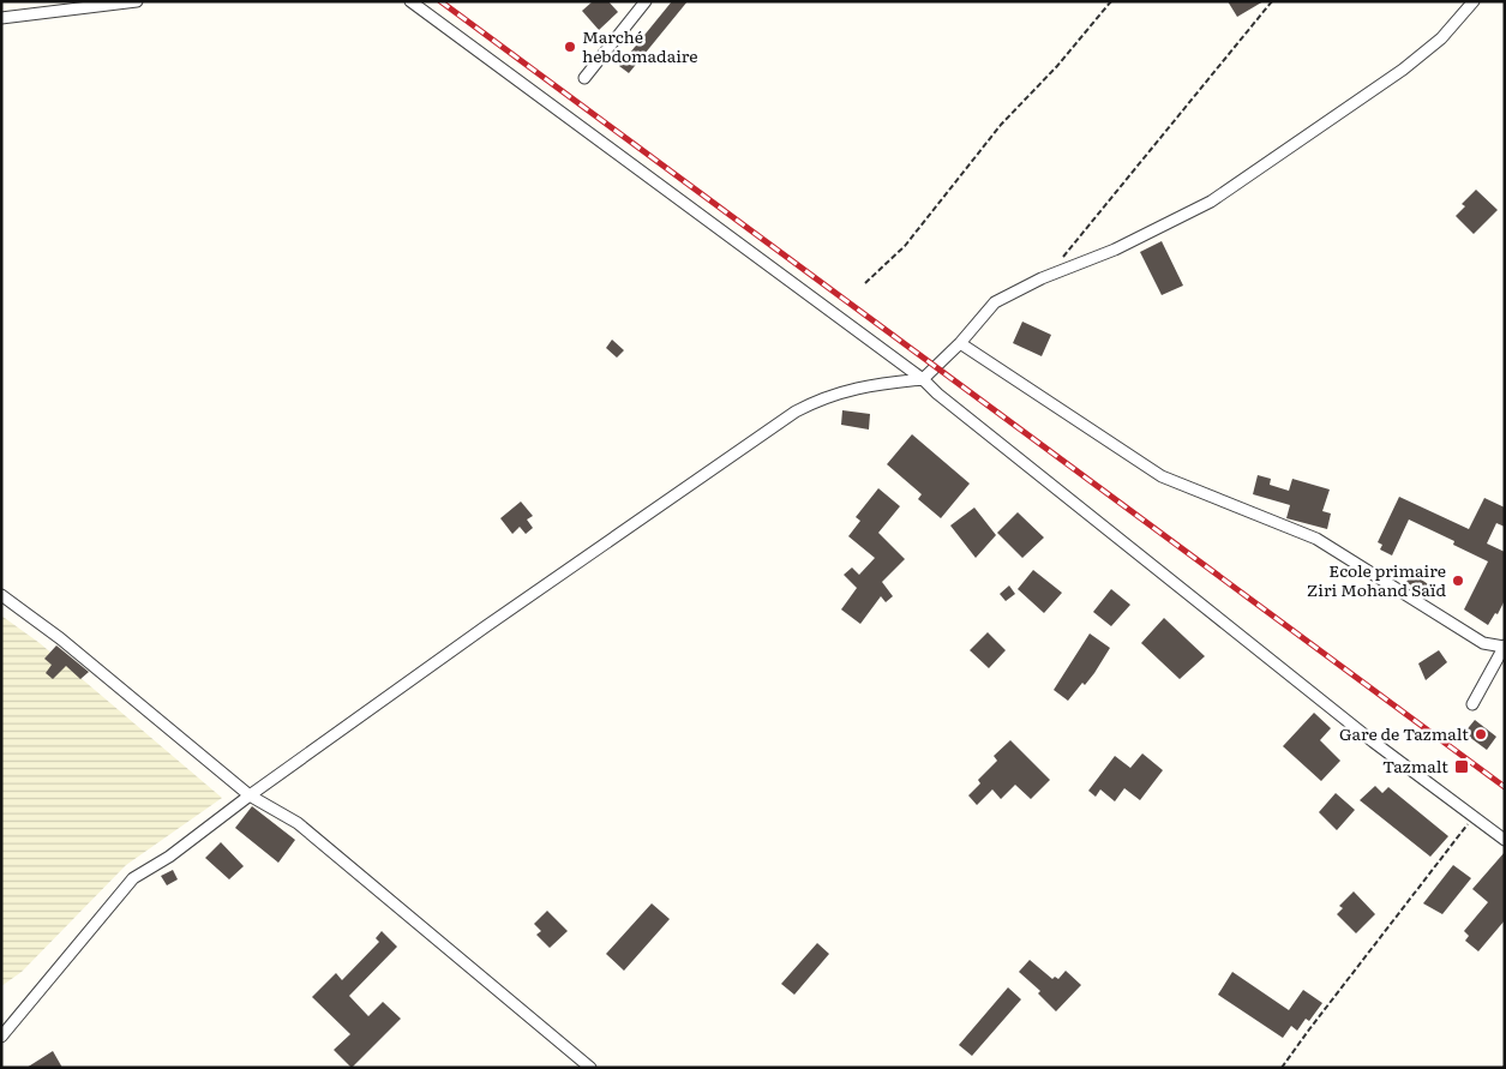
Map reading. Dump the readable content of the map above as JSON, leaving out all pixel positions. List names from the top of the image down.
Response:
{
  "places": {
    "other": ["Marché hebdomadaire", "Ecole primaire Ziri Mohand Saïd", "Gare de Tazmalt"],
    "transit": ["Tazmalt"]
  }
}
